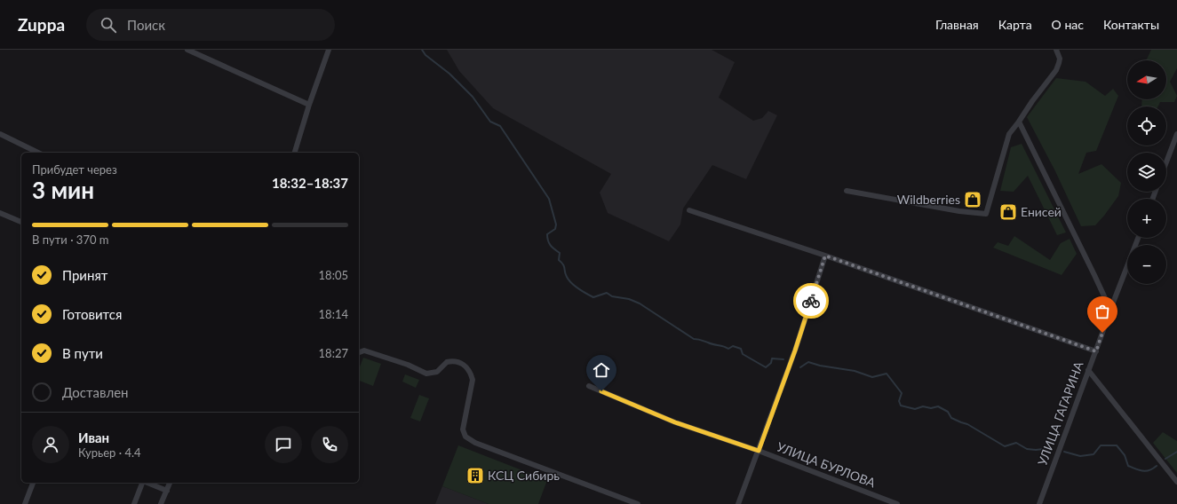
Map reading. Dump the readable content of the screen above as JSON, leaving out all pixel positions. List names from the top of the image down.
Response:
{
  "streets": {
    "street": ["УЛИЦА ГАГАРИНА", "УЛИЦА БУРЛОВА"]
  },
  "places": {
    "shop": ["Wildberries", "Енисей"],
    "building": ["КСЦ Сибирь"]
  },
  "north": "left",
  "page": {
    "header": "Zuppa",
    "search": "Поиск",
    "nav": [
      "Главная",
      "Карта",
      "О нас",
      "Контакты"
    ],
    "map_buttons": ["+", "−"],
    "heading": ["3 мин", "Прибудет через", "18:32–18:37"],
    "panel": ["Иван", "Курьер · 4.4"],
    "bar": "В пути · 370 m",
    "list": [
      ["Принят", "18:05"],
      ["Готовится", "18:14"],
      ["В пути", "18:27"],
      "Доставлен"
    ]
  }
}
